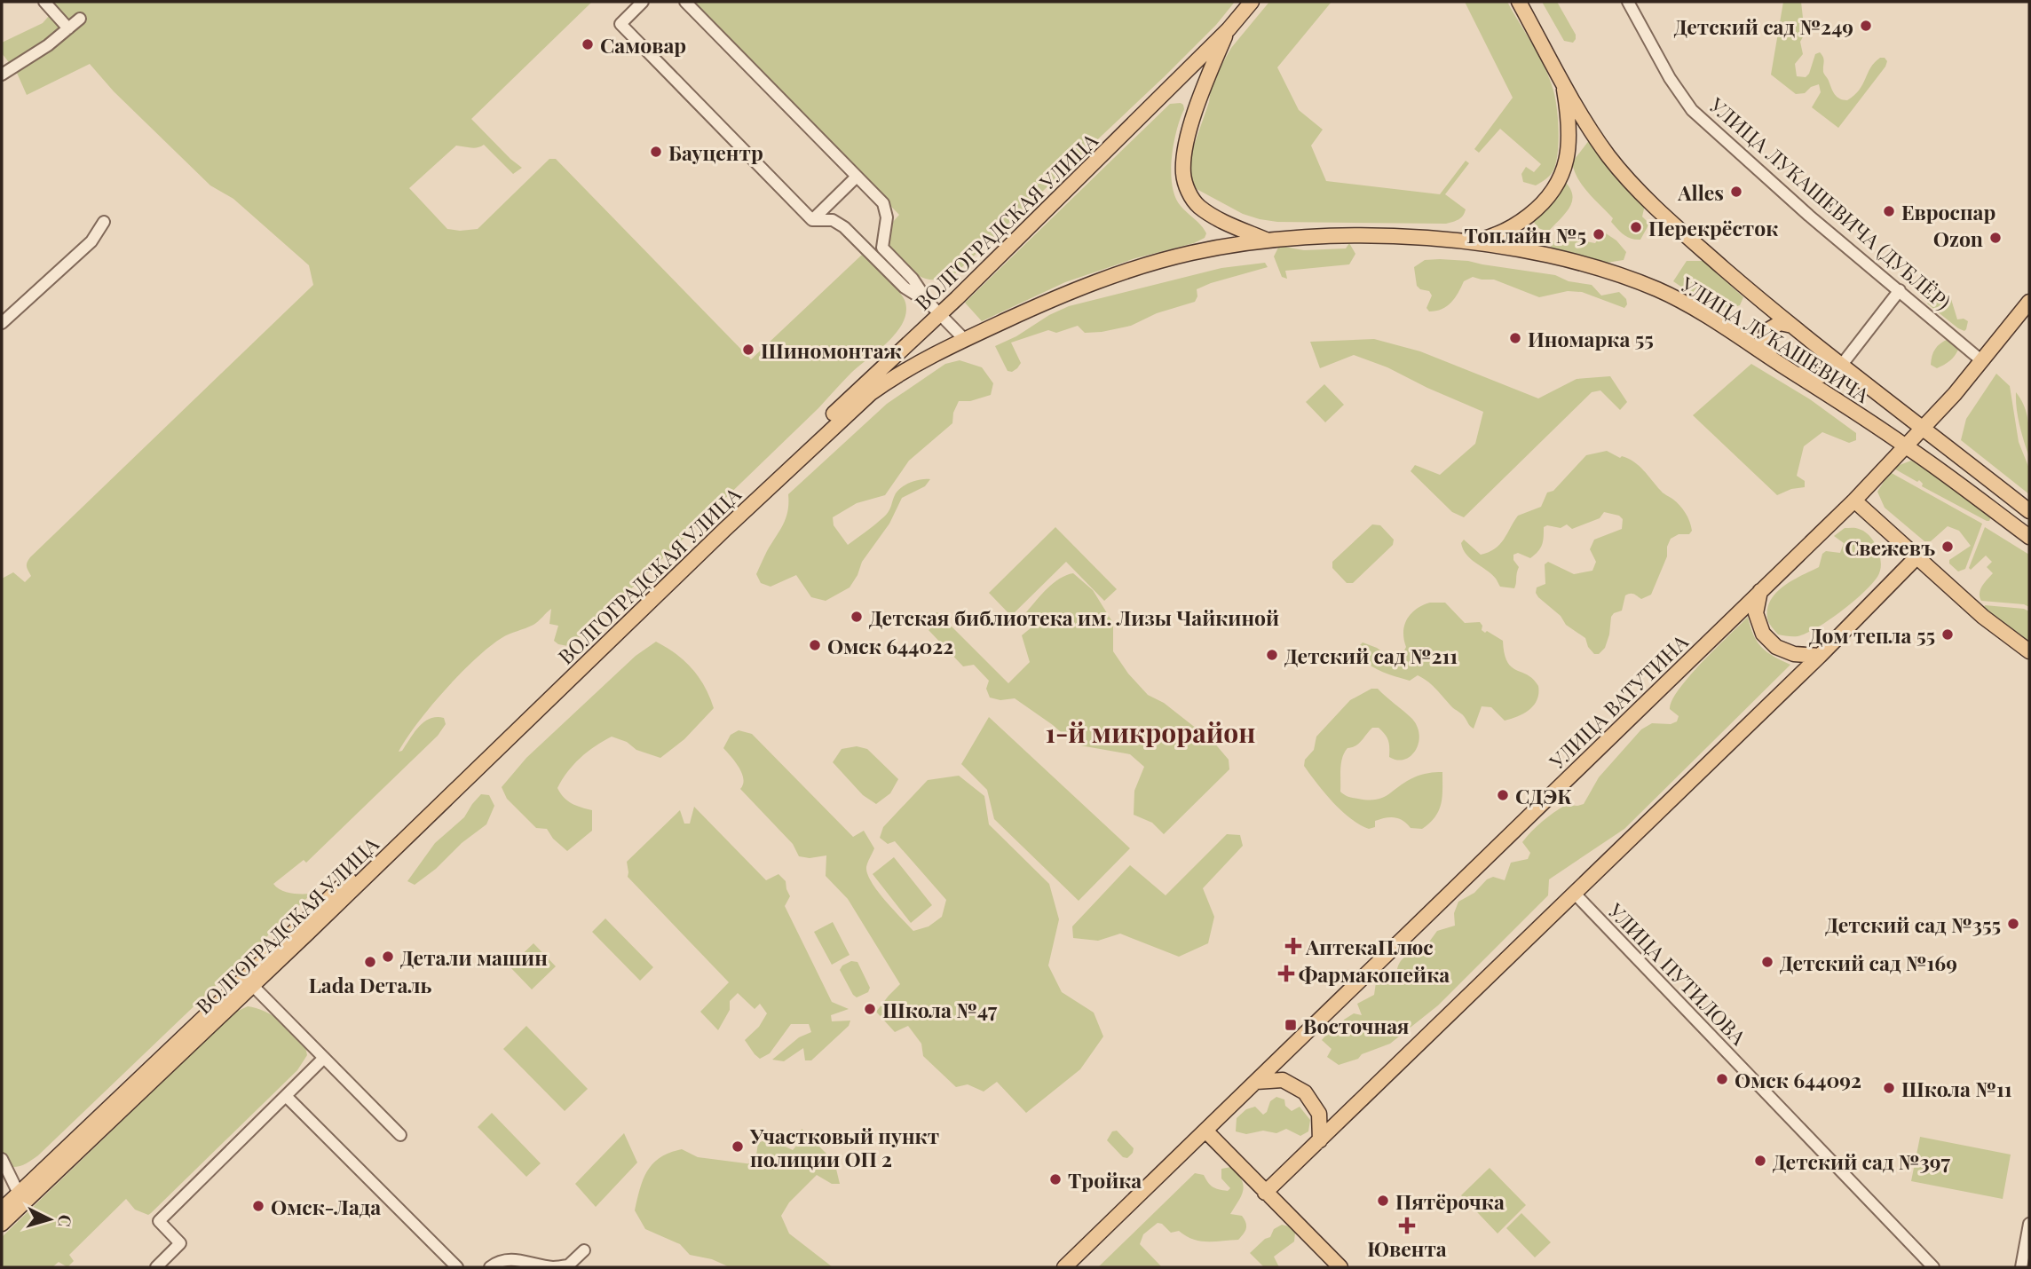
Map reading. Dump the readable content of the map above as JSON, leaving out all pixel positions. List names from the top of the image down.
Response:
{
  "streets": {
    "main road": ["ВОЛГОГРАДСКАЯ УЛИЦА", "УЛИЦА ЛУКАШЕВИЧА", "УЛИЦА ВАТУТИНА"],
    "street": ["УЛИЦА ЛУКАШЕВИЧА (ДУБЛЁР)", "УЛИЦА ПУТИЛОВА"]
  },
  "crossings": [
    ["УЛИЦА ЛУКАШЕВИЧА (ДУБЛЁР)", "УЛИЦА ВАТУТИНА"],
    ["ВОЛГОГРАДСКАЯ УЛИЦА", "УЛИЦА ЛУКАШЕВИЧА"],
    ["УЛИЦА ЛУКАШЕВИЧА", "УЛИЦА ВАТУТИНА"]
  ],
  "districts": ["1-й микрорайон"],
  "places": {
    "other": [
      "Детский сад №249",
      "Самовар",
      "Бауцентр",
      "Alles",
      "Евроспар",
      "Перекрёсток",
      "Топлайн №5",
      "Ozon",
      "Иномарка 55",
      "Шиномонтаж",
      "Свежевъ",
      "Детская библиотека им. Лизы Чайкиной",
      "Дом тепла 55",
      "Омск 644022",
      "Детский сад №211",
      "СДЭК",
      "Детский сад №355",
      "Детали машин",
      "Lada Dеталь",
      "Детский сад №169",
      "Школа №47",
      "Омск 644092",
      "Школа №11",
      "Участковый пункт полиции ОП 2",
      "Детский сад №397",
      "Тройка",
      "Пятёрочка",
      "Омск-Лада"
    ],
    "health": ["АптекаПлюс", "Фармакопейка", "Ювента"],
    "transit": ["Восточная"]
  },
  "north": "right"
}
